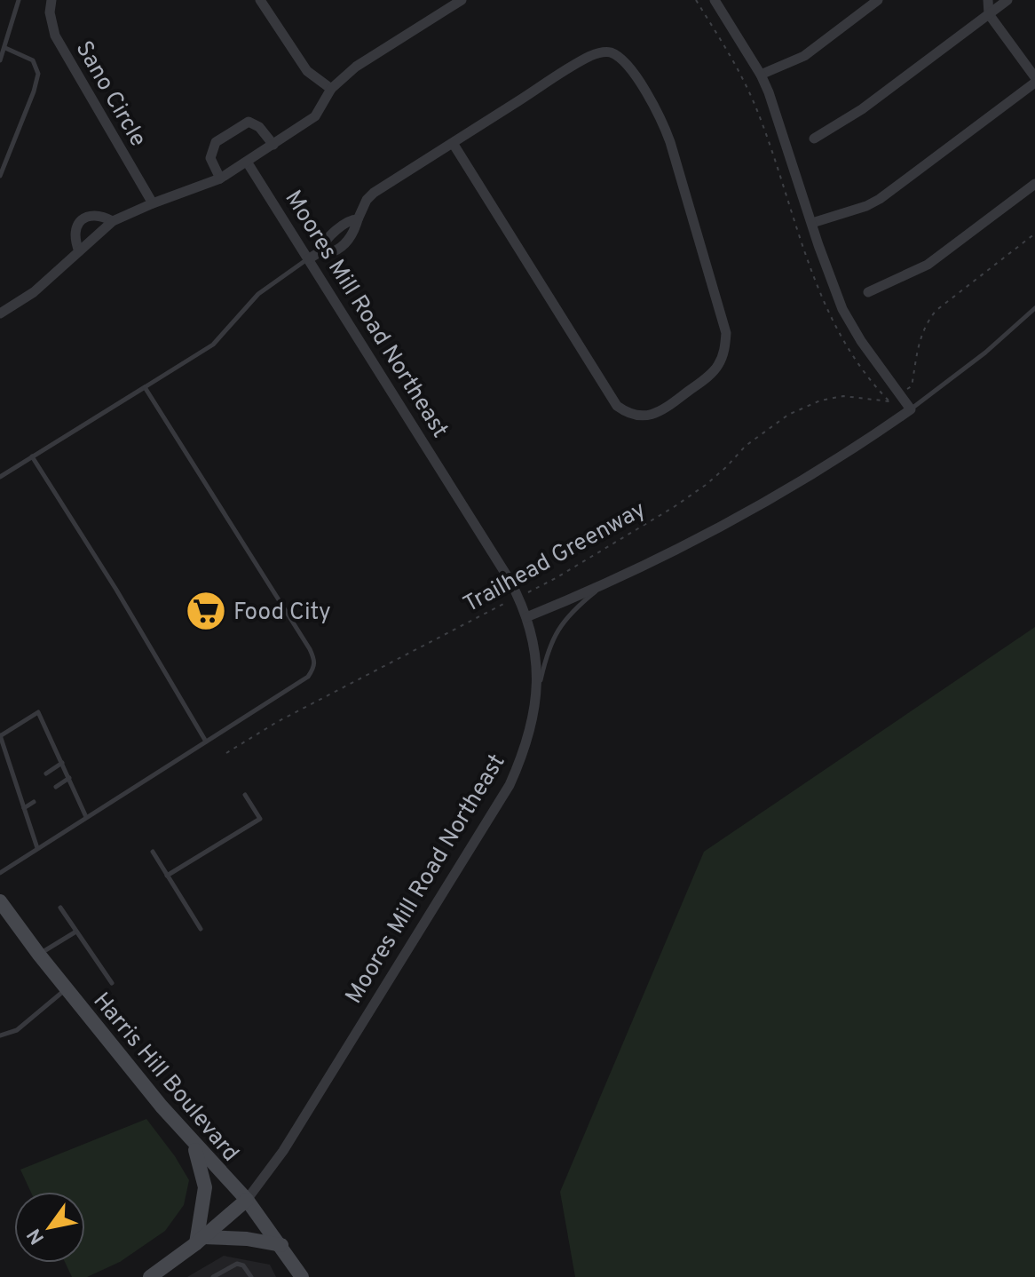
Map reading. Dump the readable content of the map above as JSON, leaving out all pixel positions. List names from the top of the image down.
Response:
{
  "streets": {
    "street": ["Sano Circle", "Moores Mill Road Northeast", "Harris Hill Boulevard"],
    "path": ["Trailhead Greenway"]
  },
  "crossings": [
    ["Moores Mill Road Northeast", "Trailhead Greenway"],
    ["Moores Mill Road Northeast", "Harris Hill Boulevard"]
  ],
  "places": {
    "supermarket": ["Food City"]
  },
  "north": "bottom left"
}
